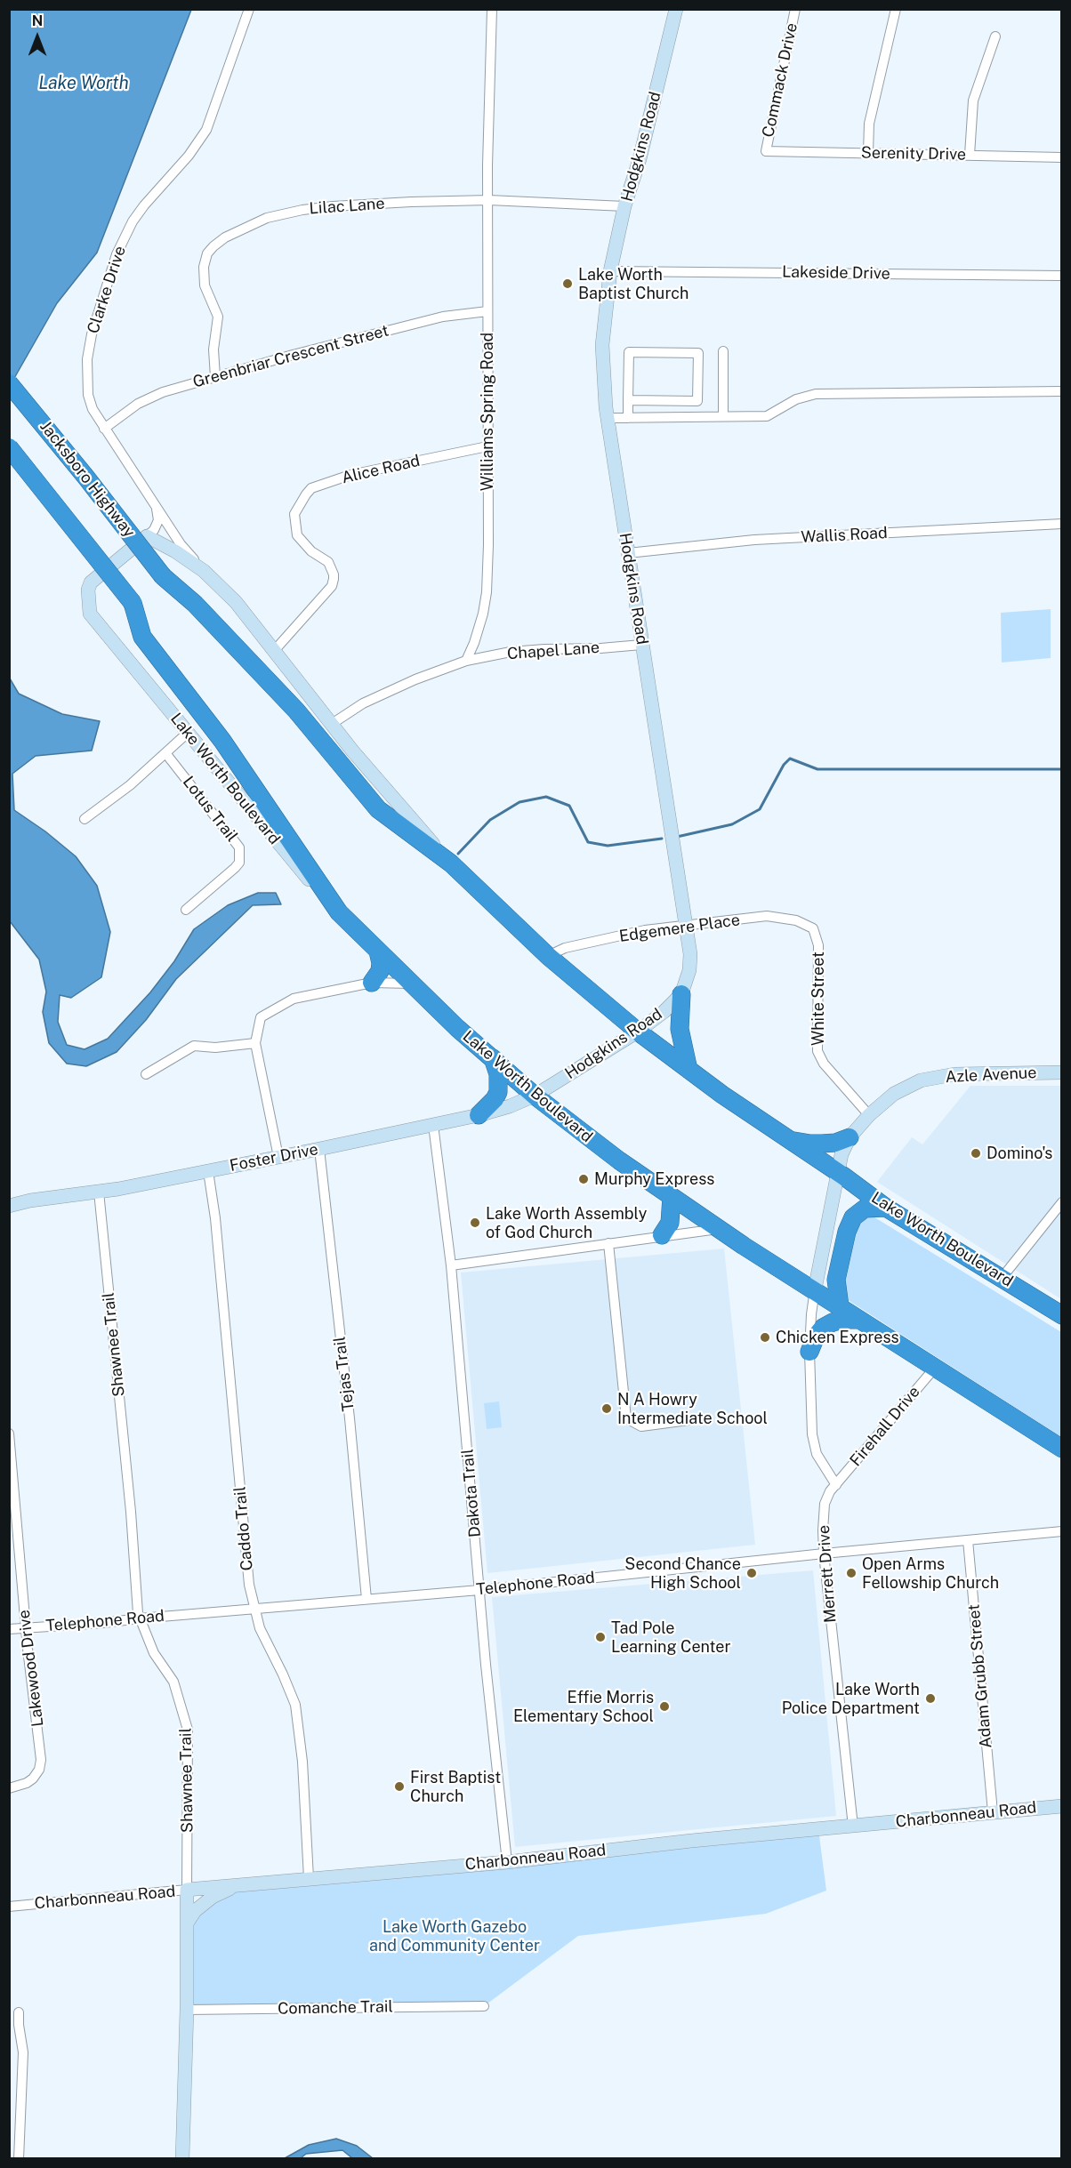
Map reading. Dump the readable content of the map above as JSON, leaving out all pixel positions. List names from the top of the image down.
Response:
{
  "streets": {
    "highway": ["Jacksboro Highway", "Lake Worth Boulevard"],
    "street": [
      "Commack Drive",
      "Hodgkins Road",
      "Serenity Drive",
      "Lilac Lane",
      "Lakeside Drive",
      "Clarke Drive",
      "Greenbriar Crescent Street",
      "Williams Spring Road",
      "Alice Road",
      "Wallis Road",
      "Chapel Lane",
      "Lotus Trail",
      "Edgemere Place",
      "White Street",
      "Azle Avenue",
      "Foster Drive",
      "Shawnee Trail",
      "Tejas Trail",
      "Firehall Drive",
      "Dakota Trail",
      "Caddo Trail",
      "Merrett Drive",
      "Telephone Road",
      "Lakewood Drive",
      "Adam Grubb Street",
      "Charbonneau Road",
      "Comanche Trail"
    ]
  },
  "crossings": [
    ["Commack Drive", "Serenity Drive"],
    ["Hodgkins Road", "Lilac Lane"],
    ["Hodgkins Road", "Lakeside Drive"],
    ["Hodgkins Road", "Wallis Road"],
    ["Hodgkins Road", "Chapel Lane"],
    ["Hodgkins Road", "Lake Worth Boulevard"],
    ["Hodgkins Road", "Edgemere Place"],
    ["Hodgkins Road", "Foster Drive"],
    ["Lilac Lane", "Greenbriar Crescent Street"],
    ["Lilac Lane", "Williams Spring Road"],
    ["Clarke Drive", "Greenbriar Crescent Street"],
    ["Clarke Drive", "Lake Worth Boulevard"],
    ["Greenbriar Crescent Street", "Williams Spring Road"],
    ["Williams Spring Road", "Alice Road"],
    ["Williams Spring Road", "Chapel Lane"],
    ["Alice Road", "Lake Worth Boulevard"],
    ["Jacksboro Highway", "Lake Worth Boulevard"],
    ["Lake Worth Boulevard", "Edgemere Place"],
    ["Lake Worth Boulevard", "Azle Avenue"],
    ["Lake Worth Boulevard", "Foster Drive"],
    ["Lake Worth Boulevard", "Firehall Drive"],
    ["Edgemere Place", "White Street"],
    ["White Street", "Azle Avenue"],
    ["Foster Drive", "Shawnee Trail"],
    ["Foster Drive", "Tejas Trail"],
    ["Foster Drive", "Dakota Trail"],
    ["Foster Drive", "Caddo Trail"],
    ["Shawnee Trail", "Telephone Road"],
    ["Shawnee Trail", "Charbonneau Road"],
    ["Shawnee Trail", "Comanche Trail"],
    ["Tejas Trail", "Telephone Road"],
    ["Firehall Drive", "Merrett Drive"],
    ["Dakota Trail", "Telephone Road"],
    ["Dakota Trail", "Charbonneau Road"],
    ["Caddo Trail", "Telephone Road"],
    ["Caddo Trail", "Charbonneau Road"],
    ["Merrett Drive", "Telephone Road"],
    ["Merrett Drive", "Charbonneau Road"],
    ["Telephone Road", "Lakewood Drive"],
    ["Telephone Road", "Adam Grubb Street"],
    ["Adam Grubb Street", "Charbonneau Road"]
  ],
  "water": ["Lake Worth"],
  "parks": ["Lake Worth Gazebo and Community Center"],
  "places": [
    "Lake Worth Baptist Church",
    "Domino's",
    "Murphy Express",
    "Lake Worth Assembly of God Church",
    "Chicken Express",
    "N A Howry Intermediate School",
    "Second Chance High School",
    "Open Arms Fellowship Church",
    "Tad Pole Learning Center",
    "Lake Worth Police Department",
    "Effie Morris Elementary School",
    "First Baptist Church"
  ],
  "north": "top"
}
